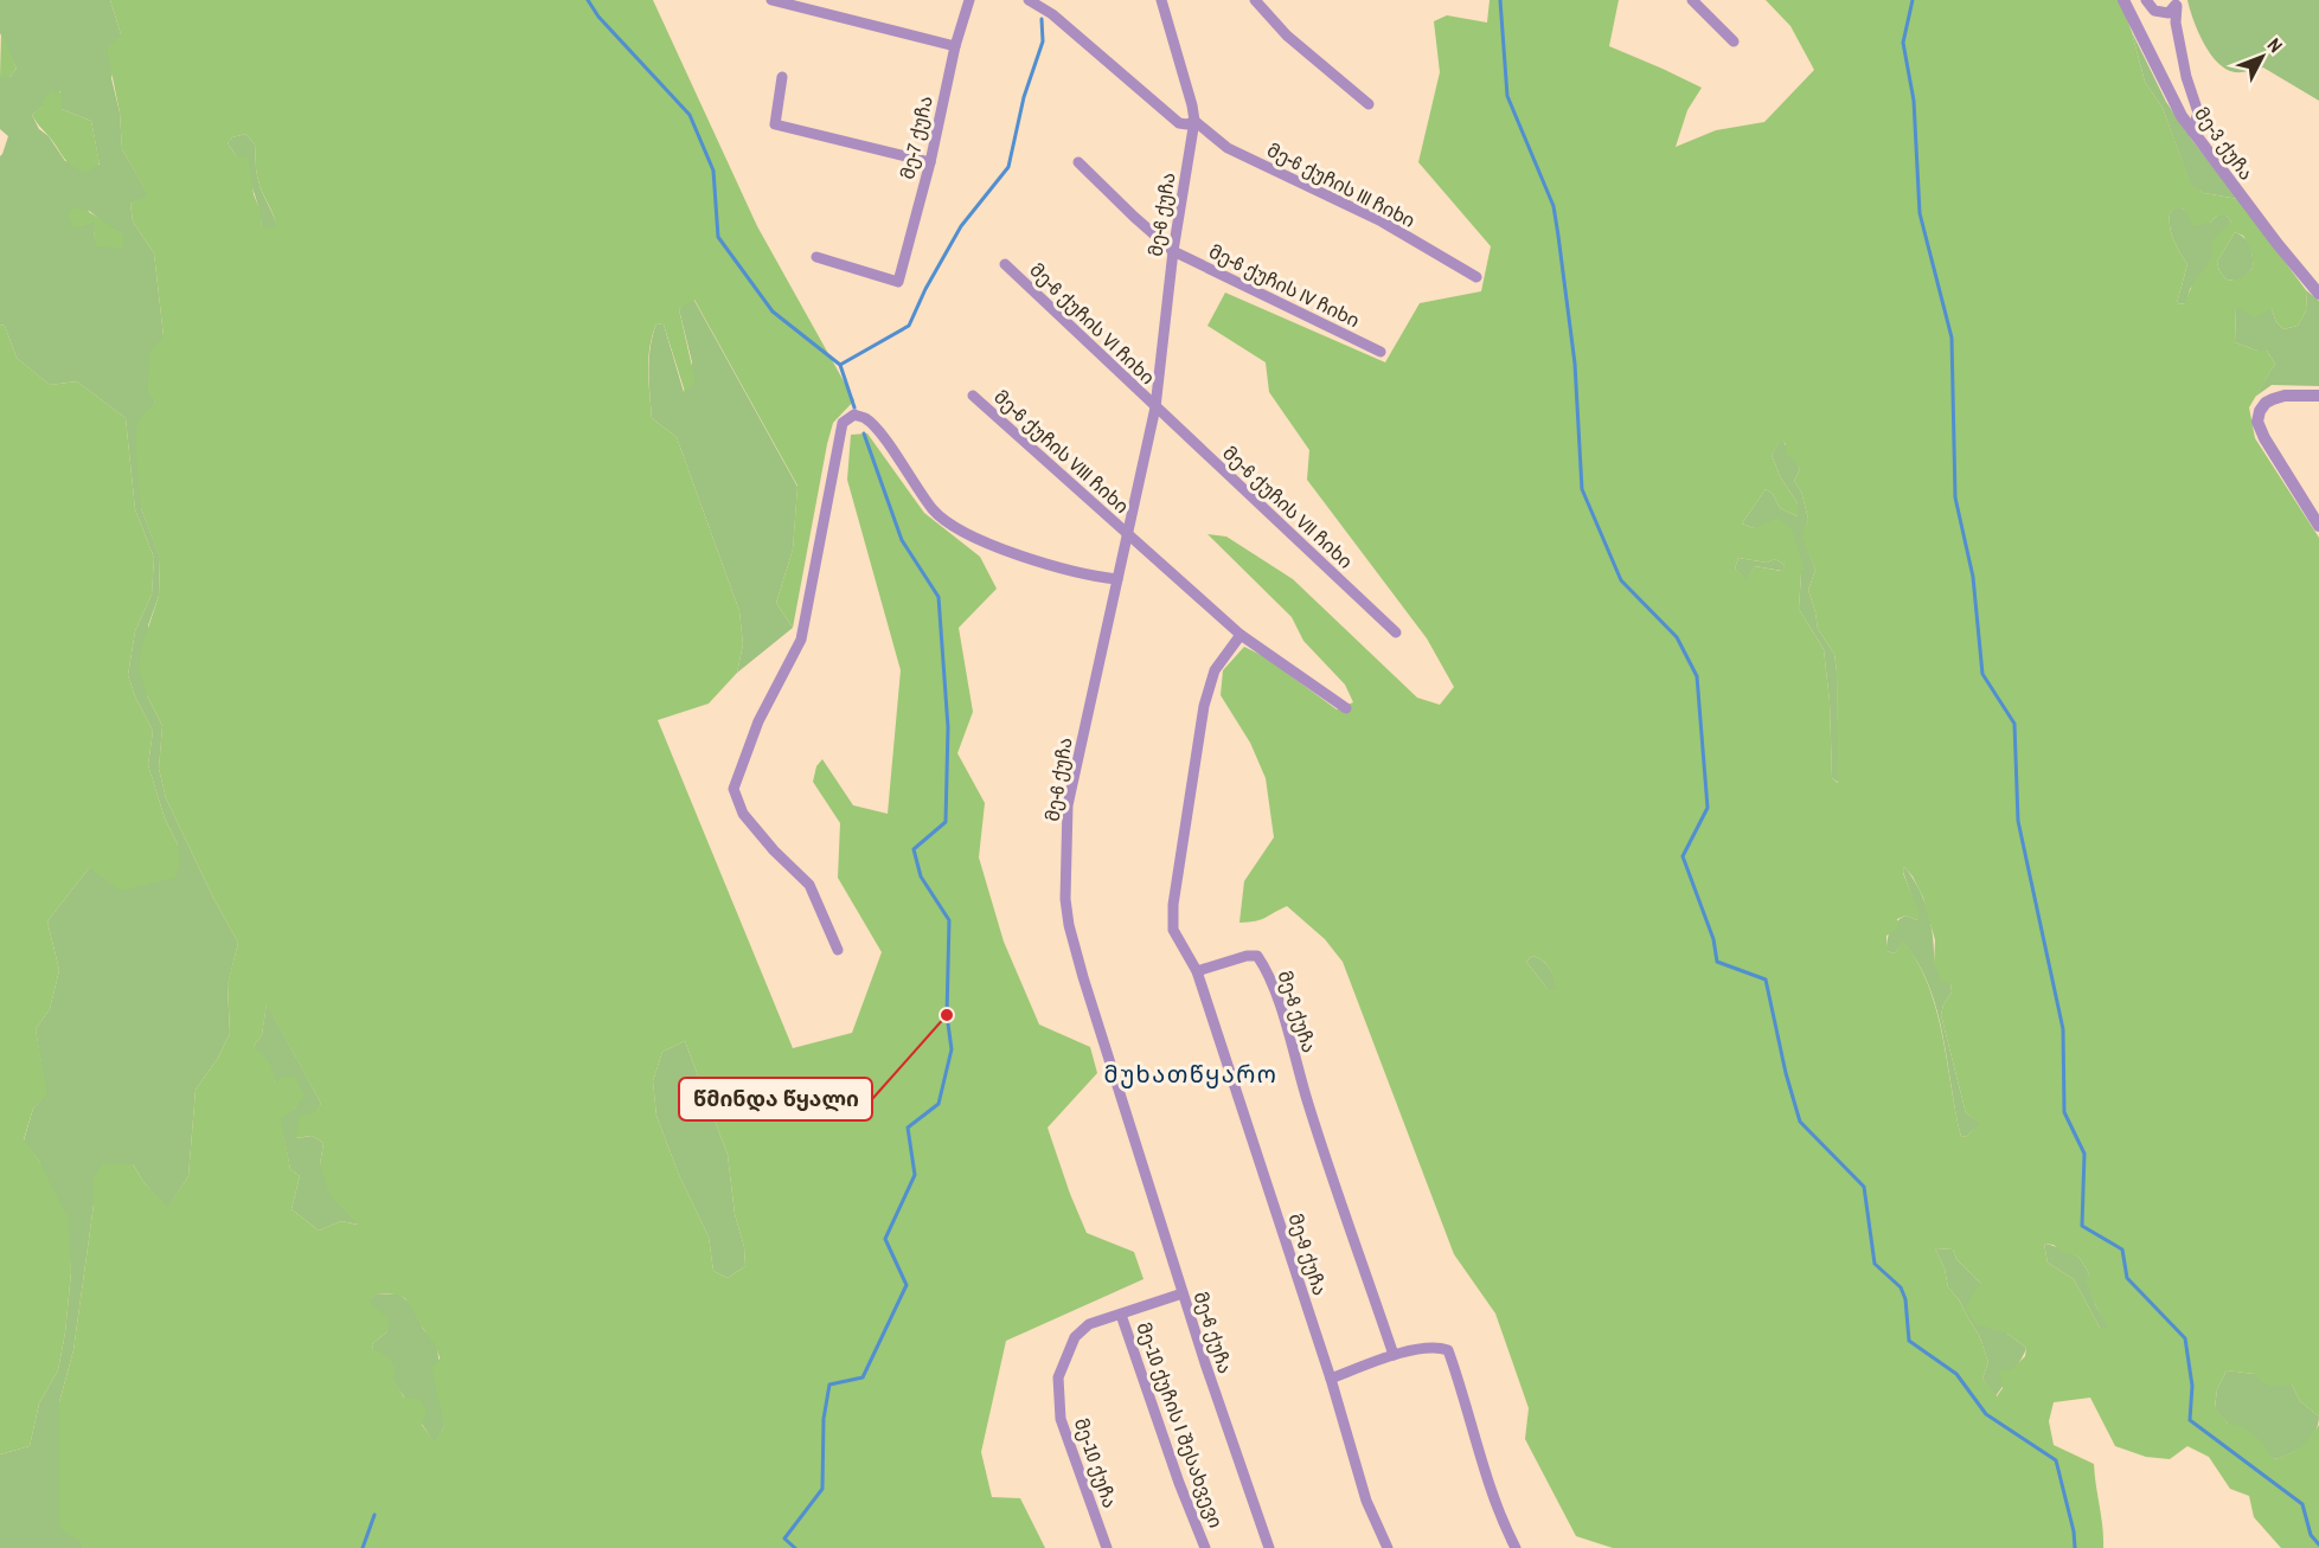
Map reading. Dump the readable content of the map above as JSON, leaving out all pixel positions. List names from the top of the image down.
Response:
{
  "streets": {
    "street": [
      "მე-7 ქუჩა",
      "მე-3 ქუჩა",
      "მე-6 ქუჩის III ჩიხი",
      "მე-6 ქუჩა",
      "მე-6 ქუჩის IV ჩიხი",
      "მე-6 ქუჩის VI ჩიხი",
      "მე-6 ქუჩის VIII ჩიხი",
      "მე-6 ქუჩის VII ჩიხი",
      "მე-8 ქუჩა",
      "მე-9 ქუჩა",
      "მე-10 ქუჩის I შესახვევი",
      "მე-10 ქუჩა"
    ]
  },
  "crossings": [
    ["მე-6 ქუჩის III ჩიხი", "მე-6 ქუჩა"],
    ["მე-6 ქუჩა", "მე-6 ქუჩის IV ჩიხი"],
    ["მე-6 ქუჩა", "მე-6 ქუჩის VI ჩიხი"],
    ["მე-6 ქუჩა", "მე-6 ქუჩის VIII ჩიხი"],
    ["მე-6 ქუჩა", "მე-6 ქუჩის VII ჩიხი"],
    ["მე-6 ქუჩა", "მე-10 ქუჩა"],
    ["მე-6 ქუჩის VI ჩიხი", "მე-6 ქუჩის VII ჩიხი"],
    ["მე-8 ქუჩა", "მე-9 ქუჩა"],
    ["მე-10 ქუჩის I შესახვევი", "მე-10 ქუჩა"]
  ],
  "districts": ["მუხათწყარო"],
  "places": ["წმინდა წყალი"],
  "north": "top right"
}
